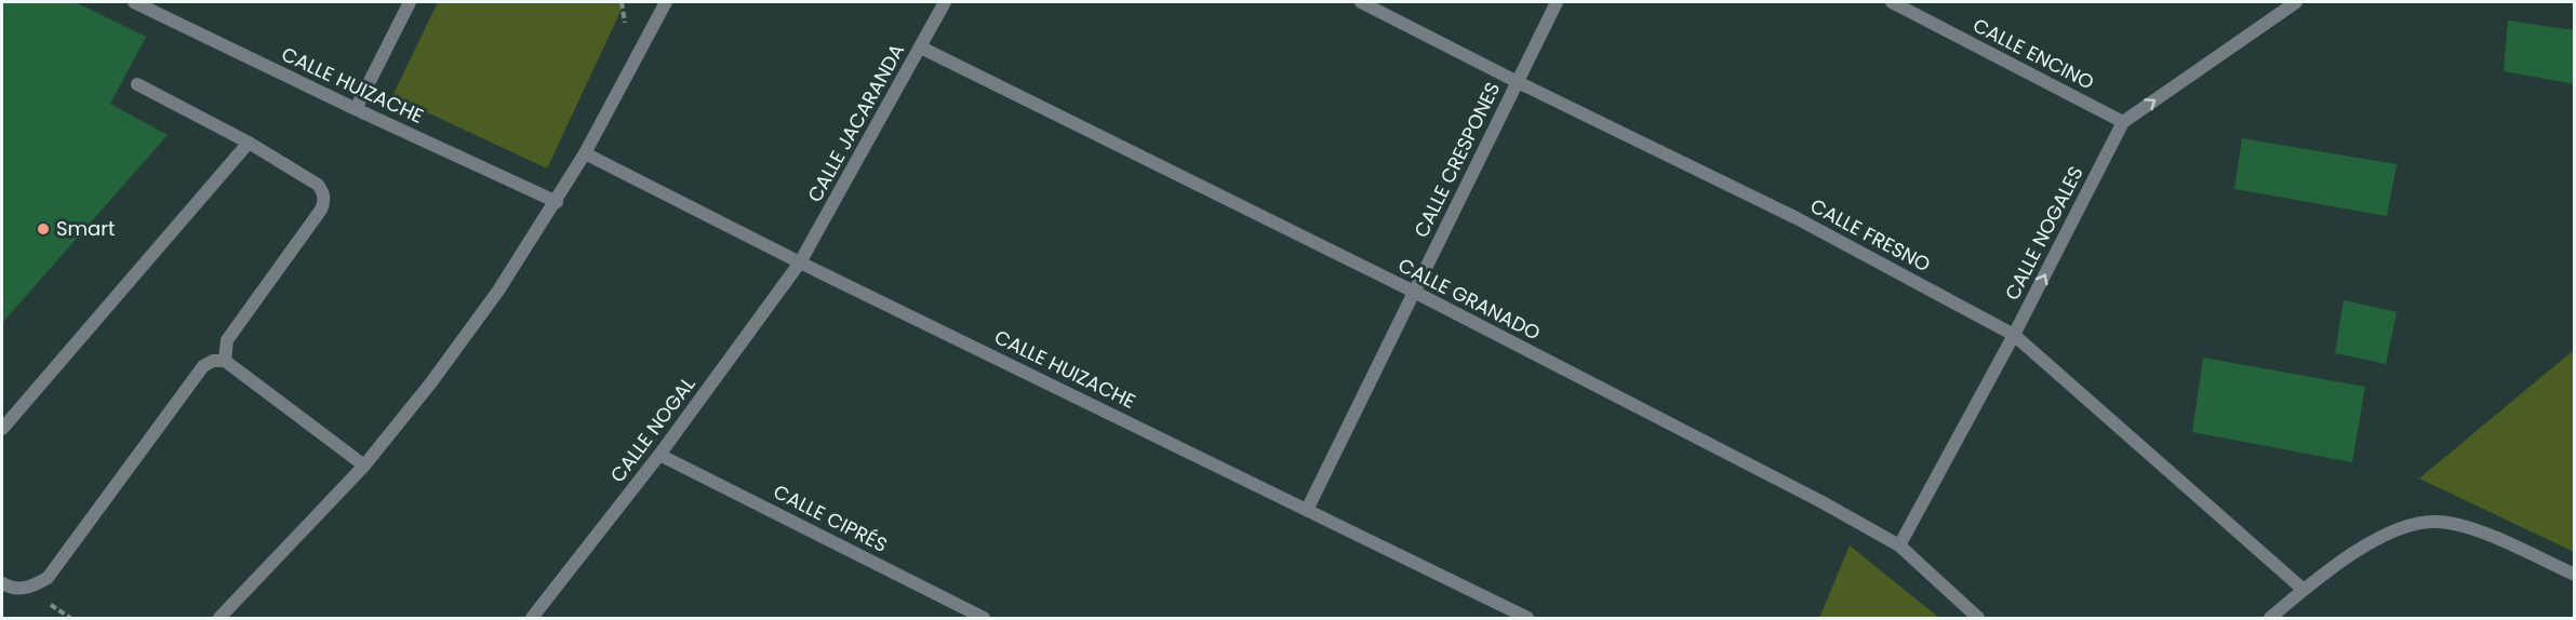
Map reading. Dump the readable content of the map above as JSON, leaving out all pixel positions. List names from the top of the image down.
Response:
{
  "streets": {
    "street": [
      "CALLE ENCINO",
      "CALLE HUIZACHE",
      "CALLE JACARANDA",
      "CALLE CRESPONES",
      "CALLE NOGALES",
      "CALLE FRESNO",
      "CALLE GRANADO",
      "CALLE NOGAL",
      "CALLE CIPRÉS"
    ]
  },
  "crossings": [
    ["CALLE ENCINO", "CALLE NOGALES"],
    ["CALLE HUIZACHE", "CALLE JACARANDA"],
    ["CALLE HUIZACHE", "CALLE CRESPONES"],
    ["CALLE HUIZACHE", "CALLE NOGAL"],
    ["CALLE JACARANDA", "CALLE GRANADO"],
    ["CALLE JACARANDA", "CALLE NOGAL"],
    ["CALLE CRESPONES", "CALLE FRESNO"],
    ["CALLE CRESPONES", "CALLE GRANADO"],
    ["CALLE NOGALES", "CALLE FRESNO"],
    ["CALLE NOGALES", "CALLE GRANADO"],
    ["CALLE NOGAL", "CALLE CIPRÉS"]
  ],
  "one_way": ["CALLE NOGALES"],
  "places": ["Smart"]
}
